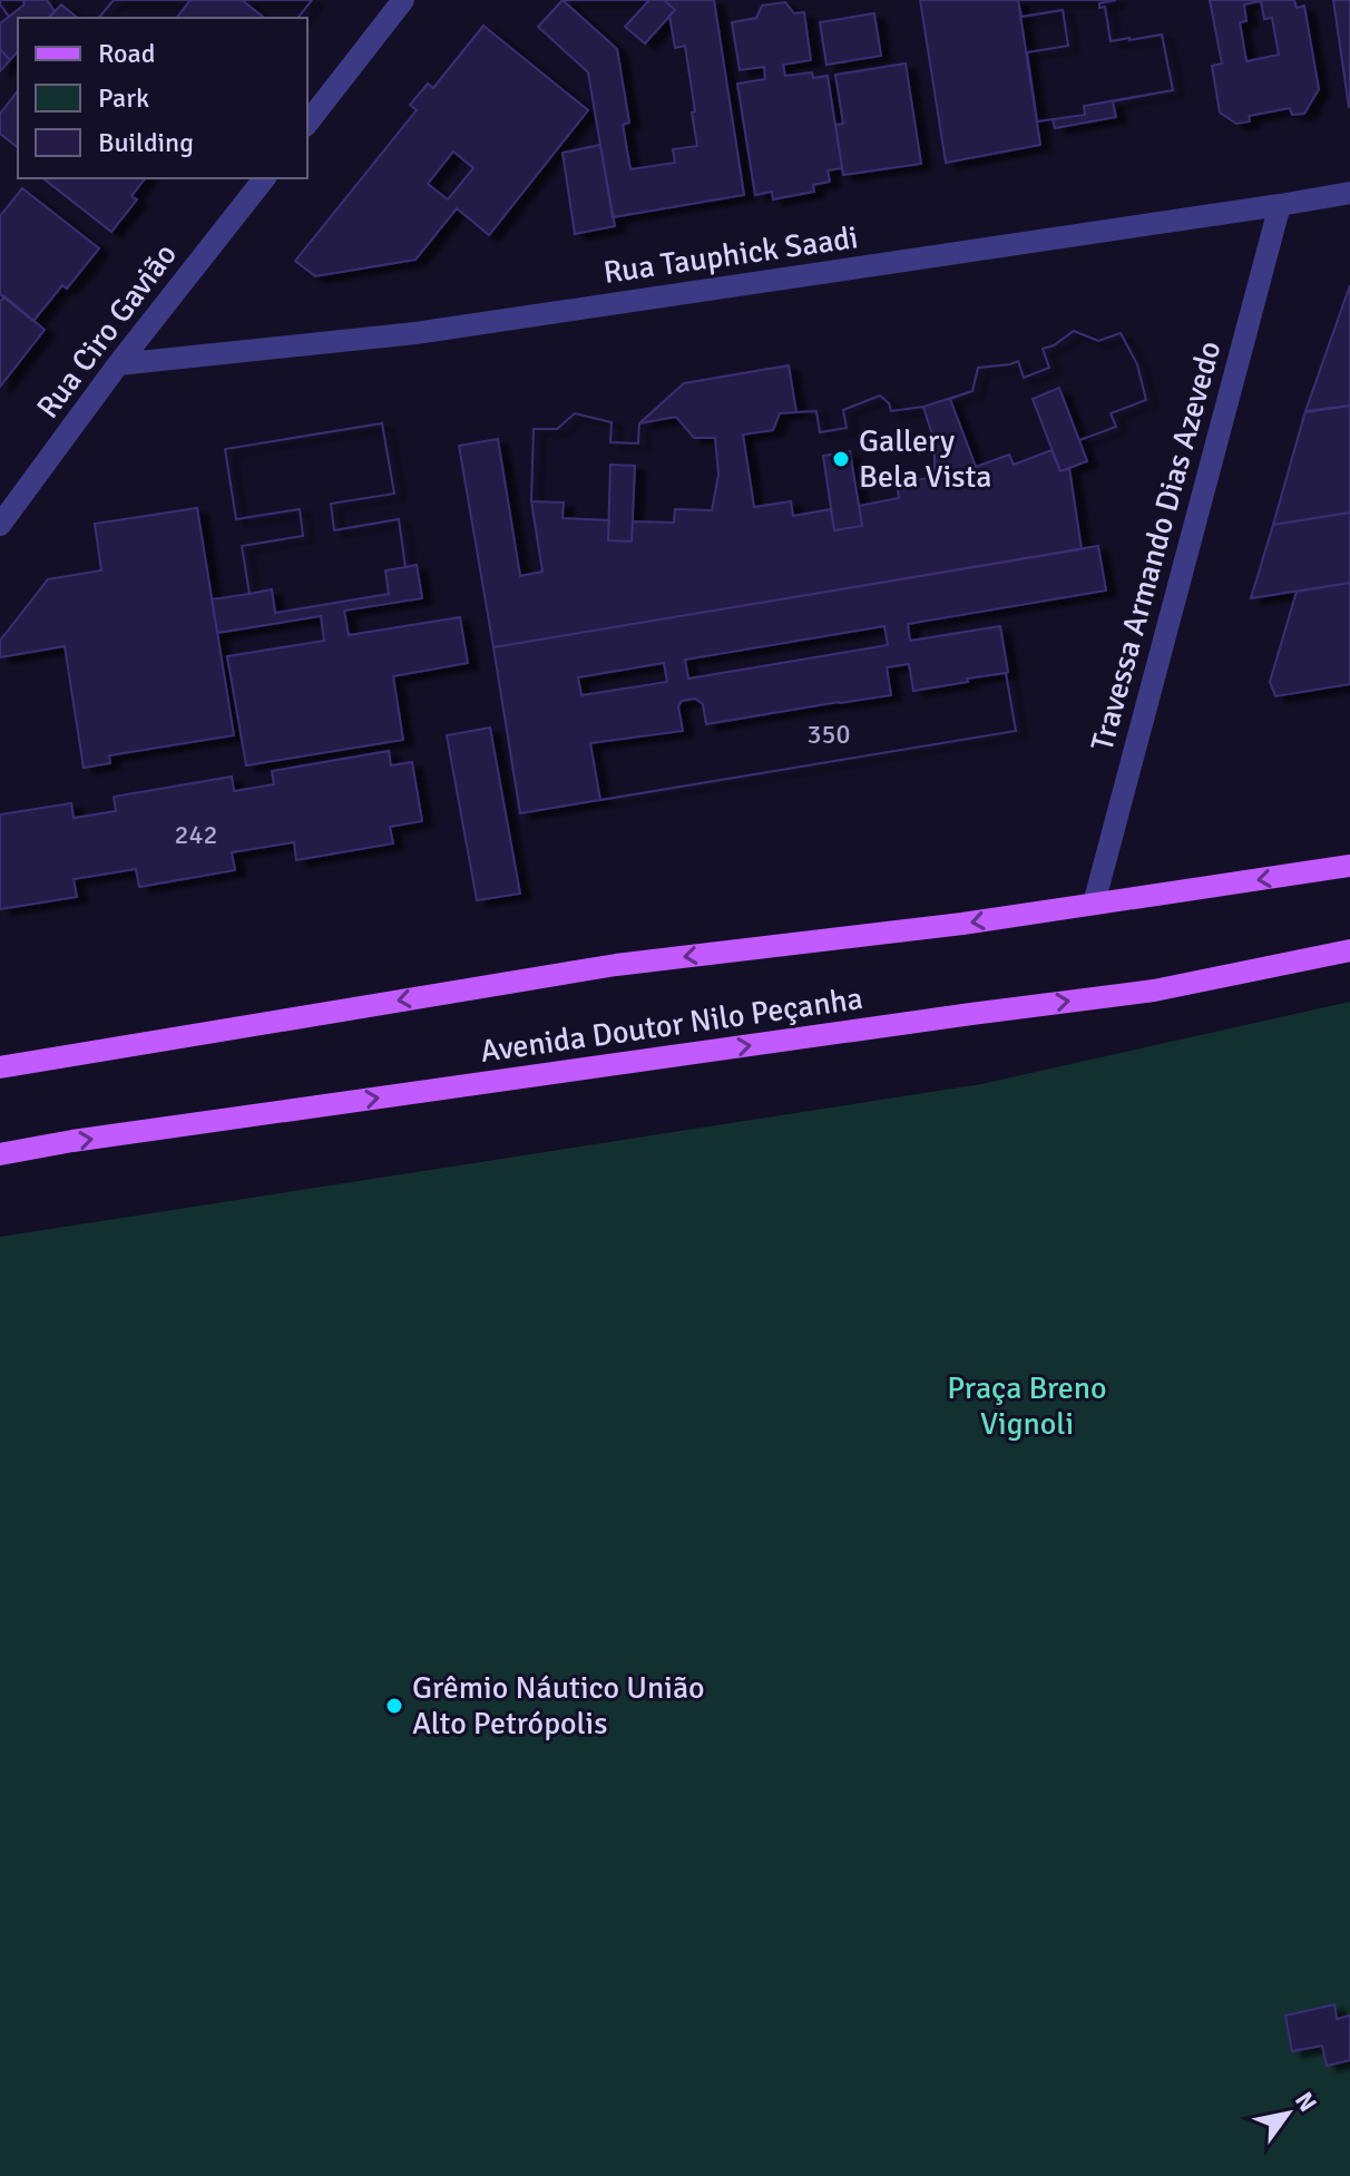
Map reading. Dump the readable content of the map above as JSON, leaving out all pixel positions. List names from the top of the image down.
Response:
{
  "streets": {
    "main road": ["Avenida Doutor Nilo Peçanha"],
    "street": ["Rua Tauphick Saadi", "Rua Ciro Gavião", "Travessa Armando Dias Azevedo"]
  },
  "crossings": [
    ["Rua Tauphick Saadi", "Rua Ciro Gavião"],
    ["Rua Tauphick Saadi", "Travessa Armando Dias Azevedo"],
    ["Travessa Armando Dias Azevedo", "Avenida Doutor Nilo Peçanha"]
  ],
  "parks": ["Praça Breno Vignoli"],
  "places": ["Gallery Bela Vista", "Grêmio Náutico União Alto Petrópolis"],
  "house_numbers": ["350", "242"],
  "legend": ["Road", "Park", "Building"],
  "north": "top right"
}
